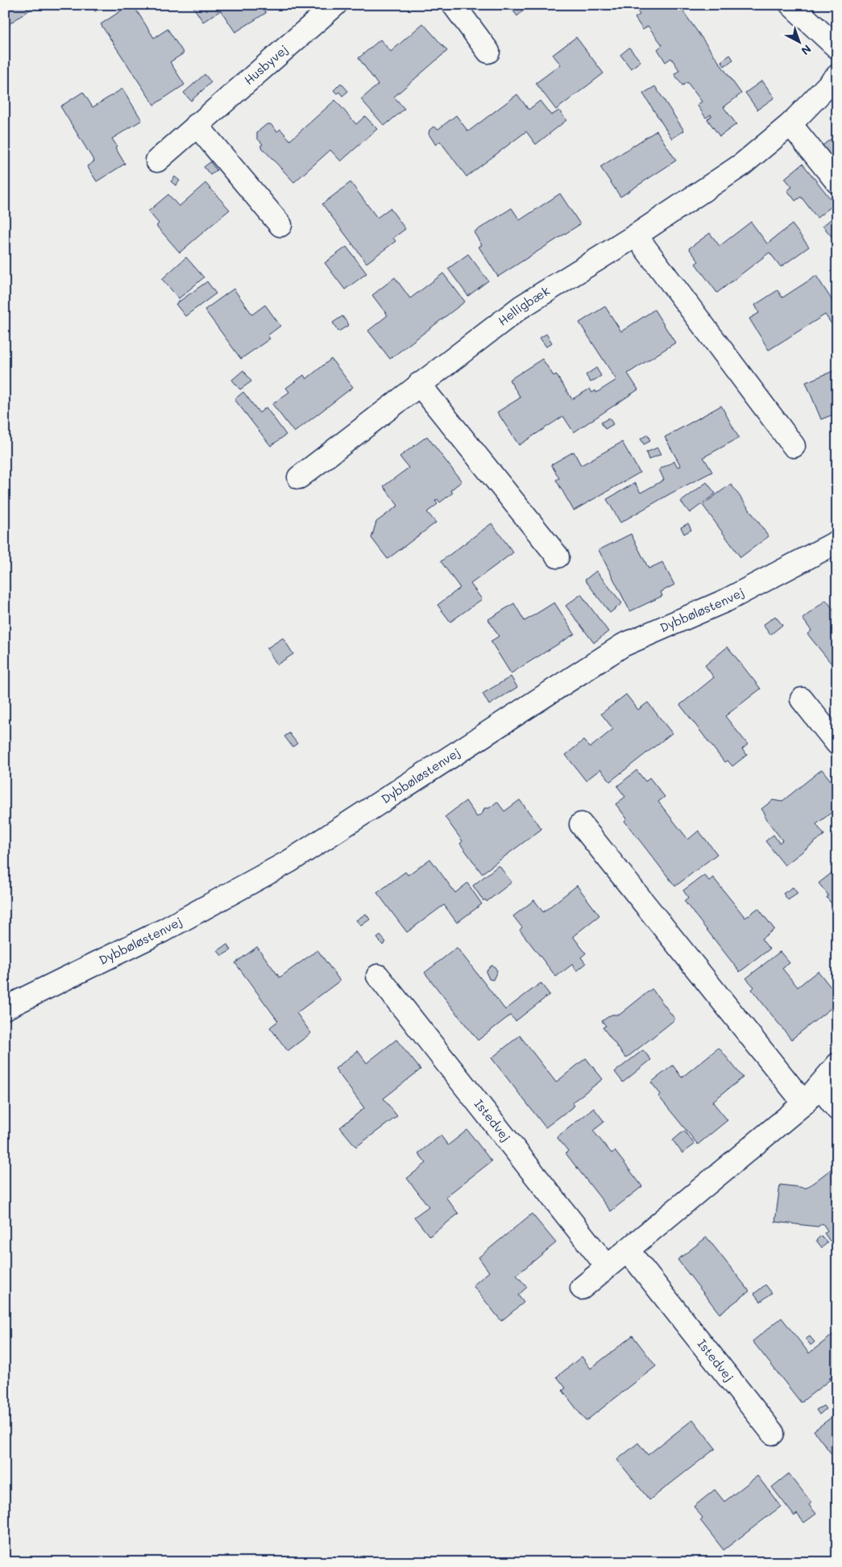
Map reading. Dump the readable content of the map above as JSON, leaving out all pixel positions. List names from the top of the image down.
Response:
{
  "streets": {
    "street": [
      "Husbyvej",
      "Helligbæk",
      "Dybbøløstenvej",
      "Istedvej"
    ]
  },
  "north": "bottom right"
}
